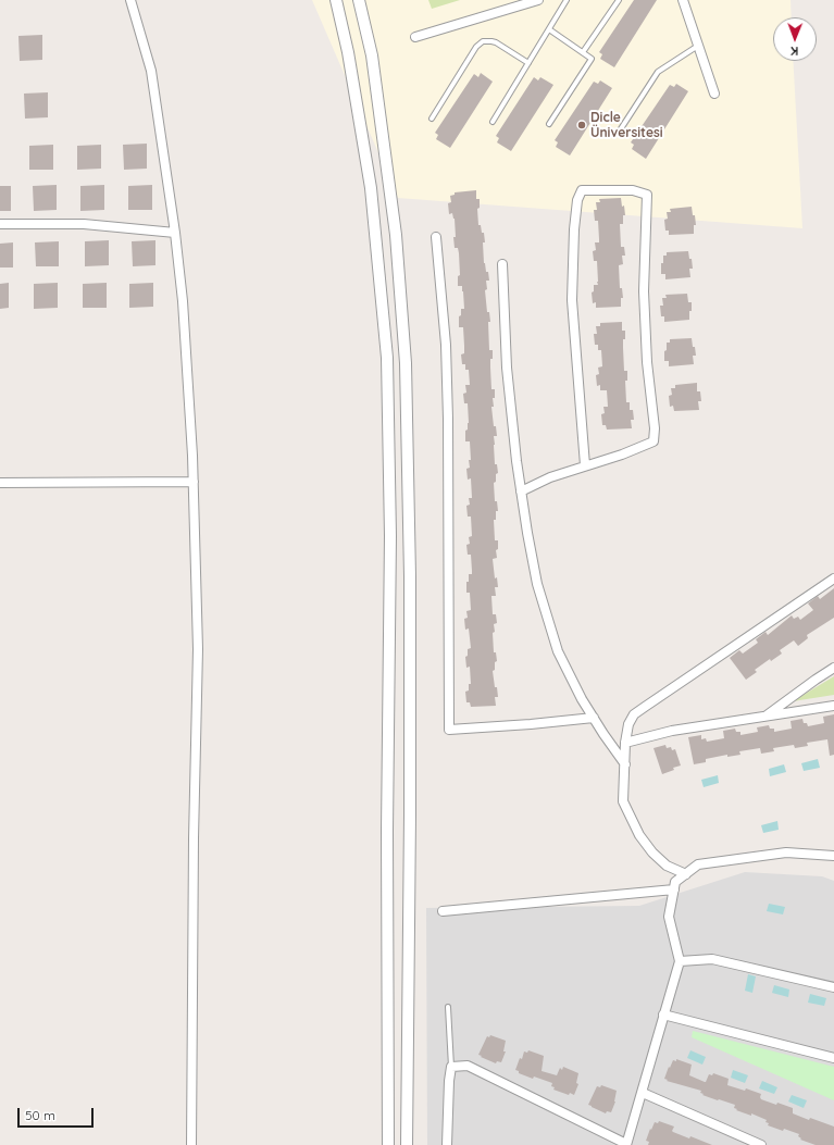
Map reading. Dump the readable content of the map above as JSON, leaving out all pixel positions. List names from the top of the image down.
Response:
{
  "places": ["Dicle Üniversitesi"],
  "scale_bar": "50 m",
  "north": "bottom"
}
